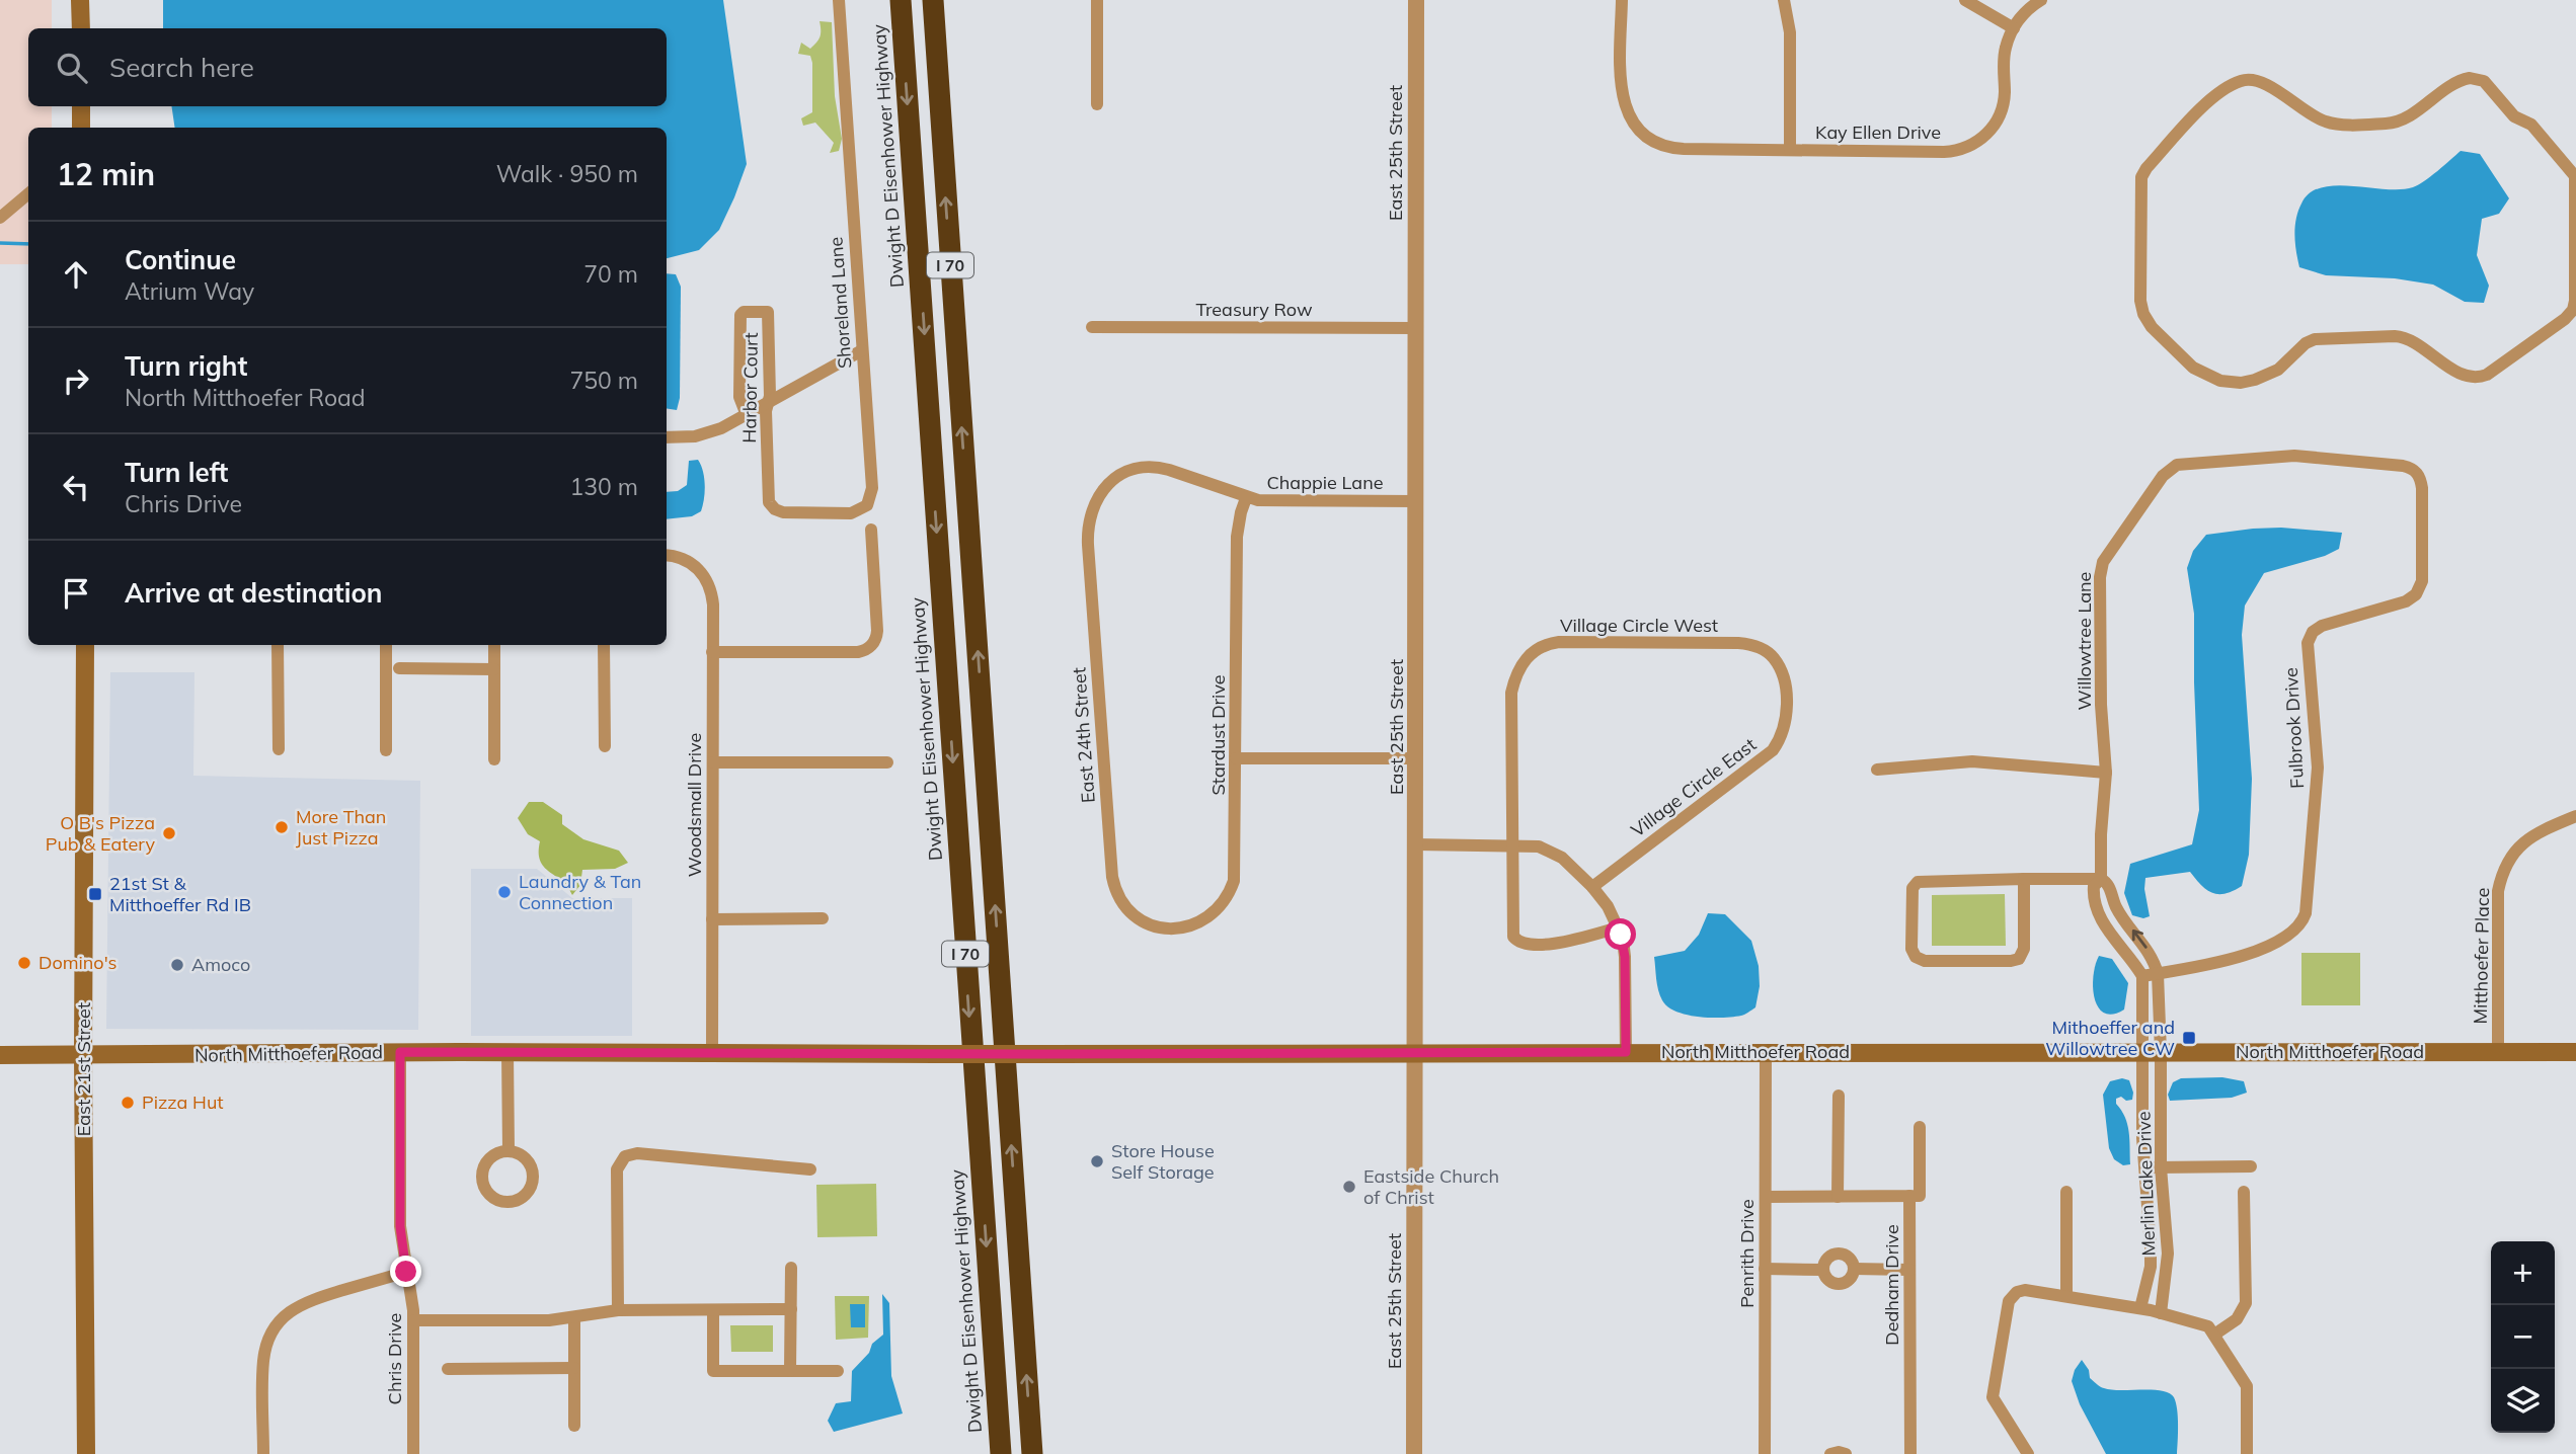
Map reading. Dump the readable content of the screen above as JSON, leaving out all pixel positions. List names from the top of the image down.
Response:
{
  "streets": {
    "highway": ["Dwight D Eisenhower Highway", "I 70"],
    "main road": ["North Mitthoefer Road", "East 21st Street"],
    "street": [
      "Kay Ellen Drive",
      "East 25th Street",
      "Shoreland Lane",
      "Treasury Row",
      "Harbor Court",
      "Chappie Lane",
      "Village Circle West",
      "Willowtree Lane",
      "Fulbrook Drive",
      "East 24th Street",
      "Stardust Drive",
      "Village Circle East",
      "Woodsmall Drive",
      "Mitthoefer Place",
      "Merlin Lake Drive",
      "Penrith Drive",
      "Dedham Drive",
      "Chris Drive"
    ]
  },
  "crossings": [
    ["East 25th Street", "Treasury Row"],
    ["East 25th Street", "Chappie Lane"],
    ["East 25th Street", "North Mitthoefer Road"],
    ["Shoreland Lane", "Harbor Court"],
    ["Chappie Lane", "East 24th Street"],
    ["Chappie Lane", "Stardust Drive"],
    ["Village Circle West", "Village Circle East"],
    ["Willowtree Lane", "Fulbrook Drive"],
    ["East 24th Street", "Stardust Drive"],
    ["Woodsmall Drive", "North Mitthoefer Road"],
    ["Mitthoefer Place", "North Mitthoefer Road"],
    ["North Mitthoefer Road", "East 21st Street"],
    ["North Mitthoefer Road", "Merlin Lake Drive"],
    ["North Mitthoefer Road", "Penrith Drive"],
    ["North Mitthoefer Road", "Chris Drive"]
  ],
  "places": {
    "other": [
      "More Than Just Pizza",
      "O B's Pizza Pub & Eatery",
      "Laundry & Tan Connection",
      "Domino's",
      "Amoco",
      "Pizza Hut",
      "Store House Self Storage",
      "Eastside Church of Christ"
    ],
    "transit": ["21st St & Mitthoeffer Rd IB", "Mithoeffer and Willowtree CW"]
  },
  "page": {
    "search": "Search here",
    "heading": ["12 min", "Walk · 950 m"],
    "list": [
      ["Continue", "Atrium Way", "70 m"],
      ["Turn right", "North Mitthoefer Road", "750 m"],
      ["Turn left", "Chris Drive", "130 m"],
      "Arrive at destination"
    ],
    "map_buttons": ["+", "−"]
  }
}
